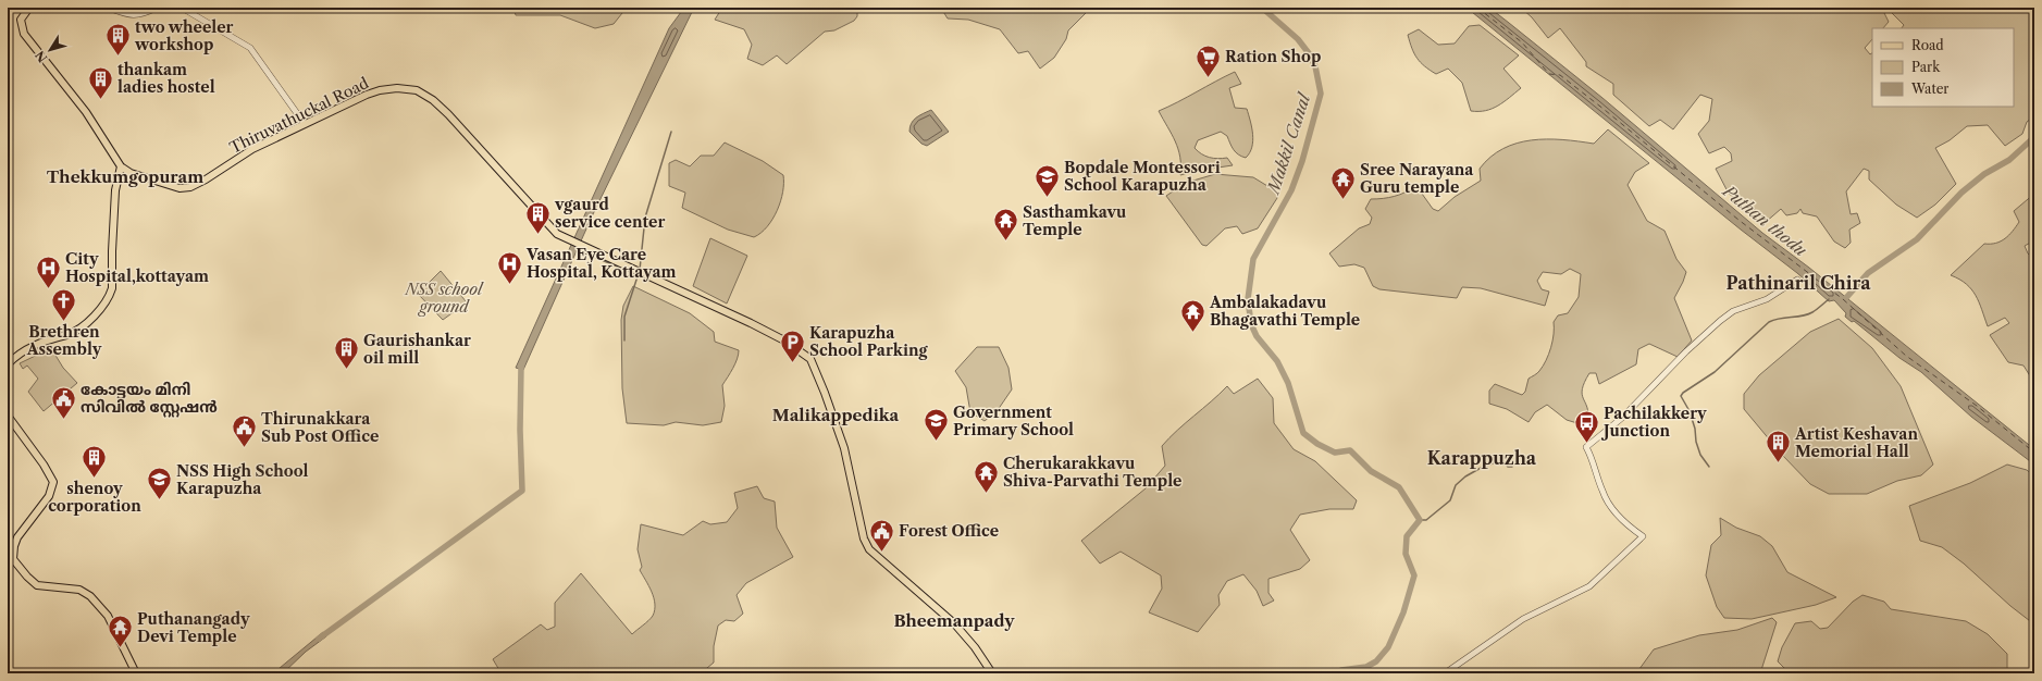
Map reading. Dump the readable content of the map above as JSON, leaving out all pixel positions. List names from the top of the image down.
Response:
{
  "streets": {
    "main road": ["Thiruvathuckal Road"]
  },
  "districts": [
    "Thekkumgopuram",
    "Pathinaril Chira",
    "Malikappedika",
    "Karappuzha",
    "Bheemanpady"
  ],
  "water": ["Makkil Canal", "Puthan thodu"],
  "parks": ["NSS school ground"],
  "places": {
    "building": [
      "two wheeler workshop",
      "thankam ladies hostel",
      "vgaurd service center",
      "Gaurishankar oil mill",
      "Artist Keshavan Memorial Hall",
      "shenoy corporation"
    ],
    "supermarket": ["Ration Shop"],
    "school or university": ["Bopdale Montessori School Karapuzha", "Government Primary School", "NSS High School Karapuzha"],
    "temple": [
      "Sree Narayana Guru temple",
      "Sasthamkavu Temple",
      "Ambalakadavu Bhagavathi Temple",
      "Cherukarakkavu Shiva-Parvathi Temple",
      "Puthanangady Devi Temple"
    ],
    "hospital": ["Vasan Eye Care Hospital, Kottayam", "City Hospital,kottayam"],
    "church": ["Brethren Assembly"],
    "parking": ["Karapuzha School Parking"],
    "public building": ["കോട്ടയം മിനി സിവിൽ സ്റ്റേഷൻ", "Thirunakkara Sub Post Office", "Forest Office"],
    "bus stop": ["Pachilakkery Junction"]
  },
  "legend": ["Road", "Park", "Water"],
  "north": "bottom left"
}
